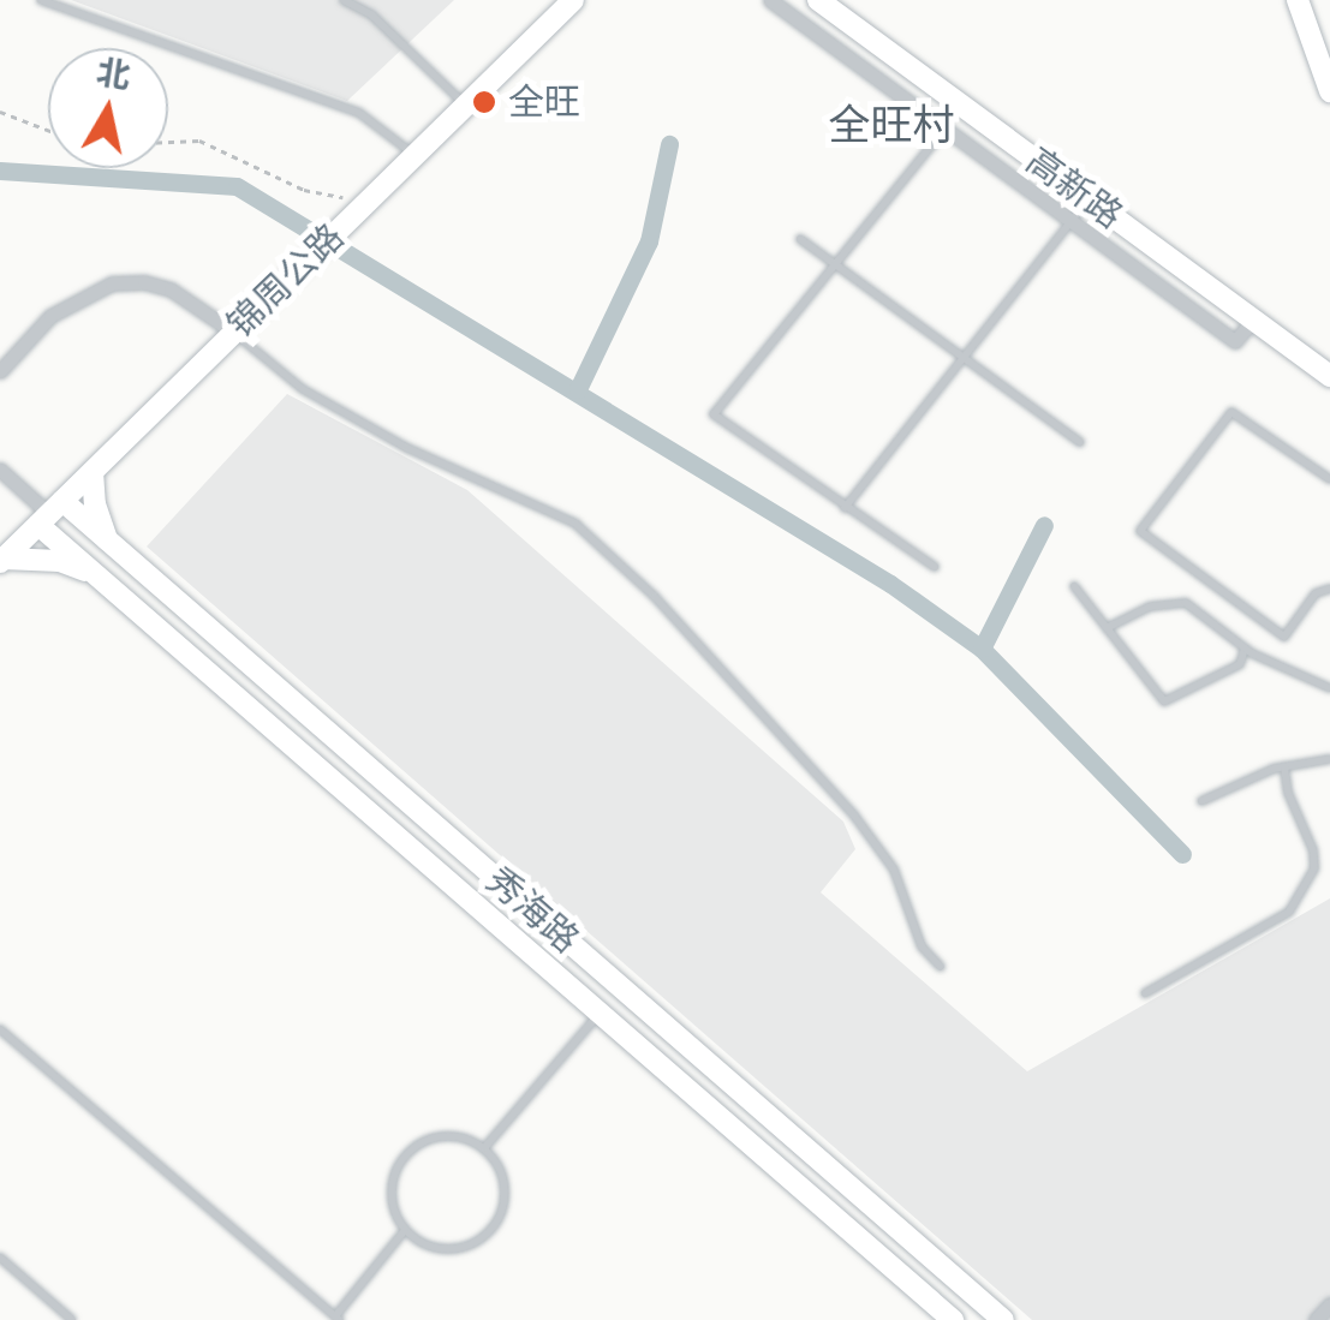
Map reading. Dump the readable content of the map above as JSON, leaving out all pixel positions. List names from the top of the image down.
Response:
{
  "streets": {
    "main road": ["高新路", "锦周公路", "秀海路"]
  },
  "crossings": [
    ["锦周公路", "秀海路"]
  ],
  "districts": ["全旺村"],
  "places": ["全旺"],
  "north": "top"
}
